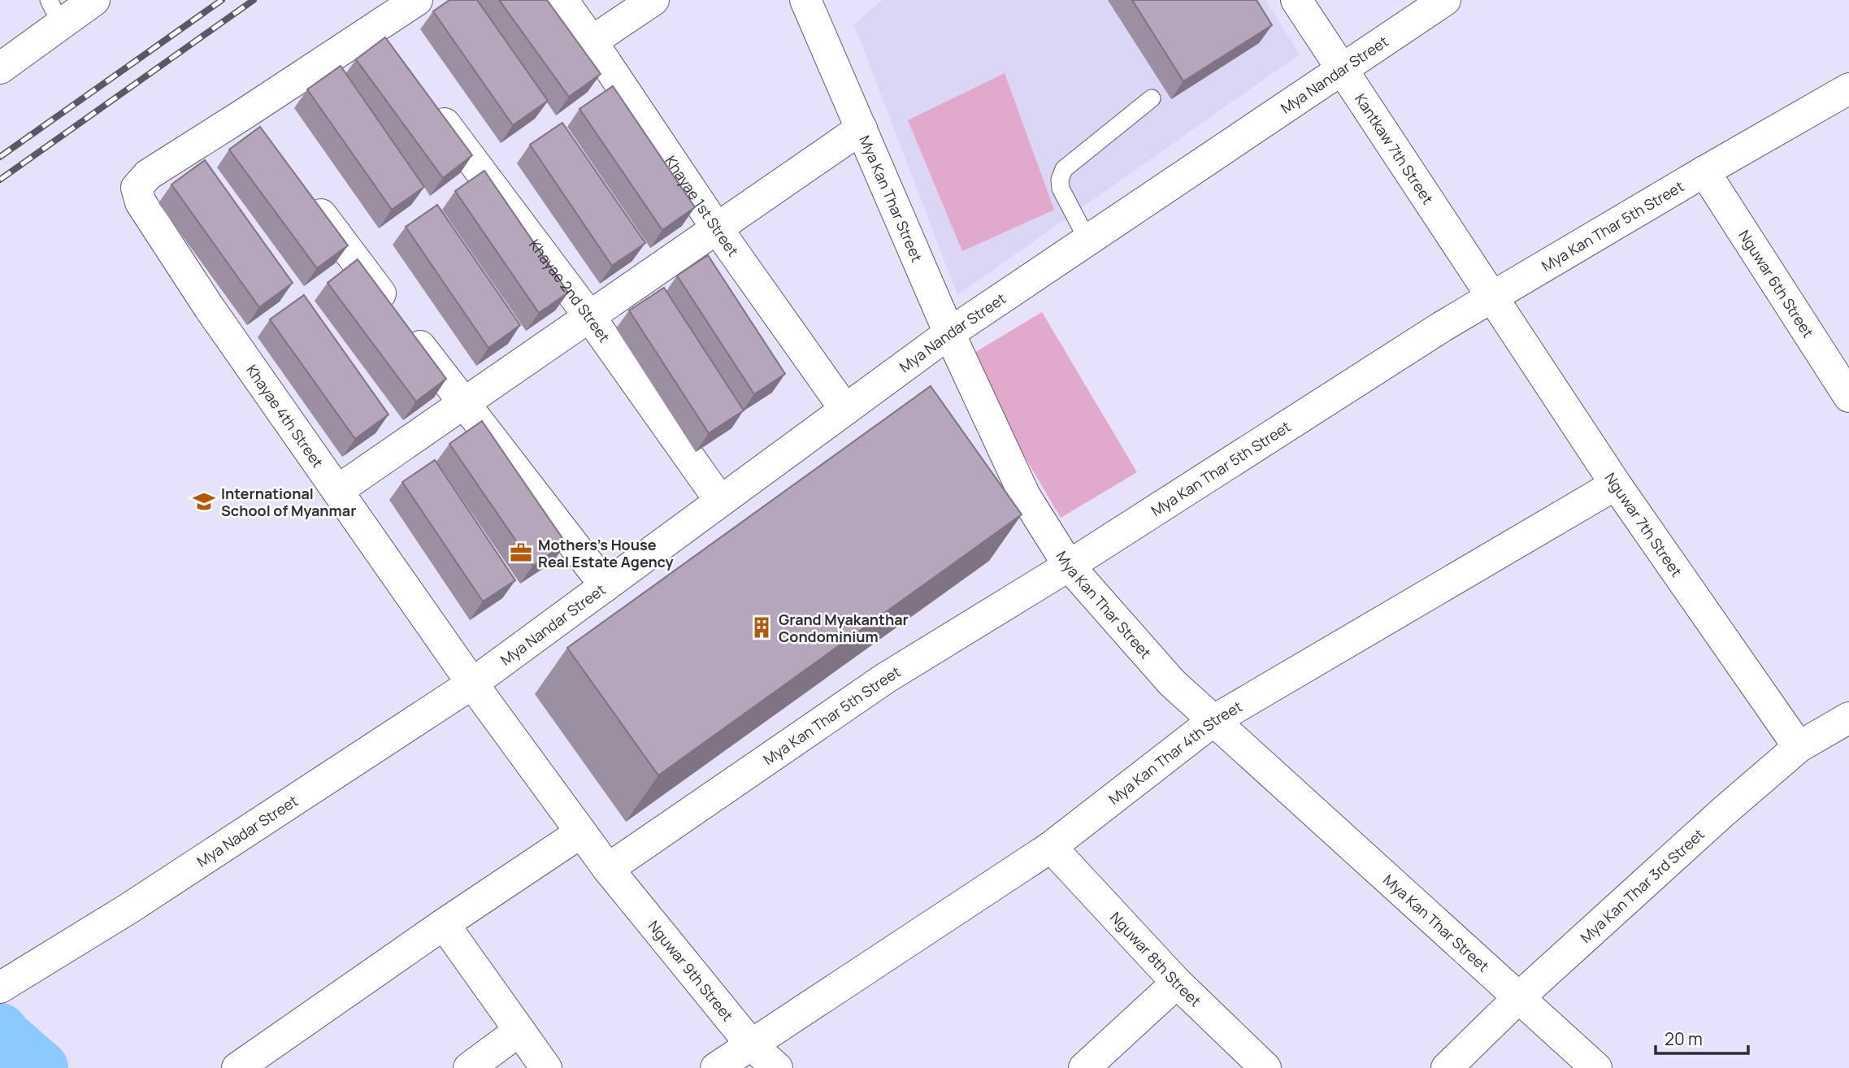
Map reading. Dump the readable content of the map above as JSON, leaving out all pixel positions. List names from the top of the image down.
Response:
{
  "streets": {
    "street": [
      "Mya Nandar Street",
      "Kantkaw 7th Street",
      "Mya Kan Thar Street",
      "Khayae 1st Street",
      "Mya Kan Thar 5th Street",
      "Nguwar 6th Street",
      "Khayae 2nd Street",
      "Khayae 4th Street",
      "Nguwar 7th Street",
      "Mya Kan Thar 4th Street",
      "Mya Nadar Street",
      "Mya Kan Thar 3rd Street",
      "Nguwar 8th Street",
      "Nguwar 9th Street"
    ]
  },
  "crossings": [
    ["Mya Nandar Street", "Kantkaw 7th Street"],
    ["Mya Nandar Street", "Mya Kan Thar Street"],
    ["Mya Nandar Street", "Khayae 1st Street"],
    ["Mya Nandar Street", "Khayae 2nd Street"],
    ["Mya Nandar Street", "Khayae 4th Street"],
    ["Mya Nandar Street", "Mya Nadar Street"],
    ["Kantkaw 7th Street", "Mya Kan Thar 5th Street"],
    ["Kantkaw 7th Street", "Nguwar 7th Street"],
    ["Mya Kan Thar Street", "Mya Kan Thar 5th Street"],
    ["Mya Kan Thar Street", "Mya Kan Thar 4th Street"],
    ["Mya Kan Thar Street", "Mya Kan Thar 3rd Street"],
    ["Mya Kan Thar 5th Street", "Nguwar 6th Street"],
    ["Mya Kan Thar 5th Street", "Nguwar 7th Street"],
    ["Mya Kan Thar 5th Street", "Nguwar 9th Street"],
    ["Khayae 4th Street", "Mya Nadar Street"],
    ["Khayae 4th Street", "Nguwar 9th Street"],
    ["Nguwar 7th Street", "Mya Kan Thar 4th Street"],
    ["Nguwar 7th Street", "Mya Kan Thar 3rd Street"],
    ["Mya Kan Thar 4th Street", "Nguwar 8th Street"],
    ["Mya Kan Thar 4th Street", "Nguwar 9th Street"]
  ],
  "places": {
    "school or university": ["International School of Myanmar"],
    "office": ["Mothers’s House Real Estate Agency"],
    "building": ["Grand Myakanthar Condominium"]
  },
  "scale_bar": "20 m"
}
